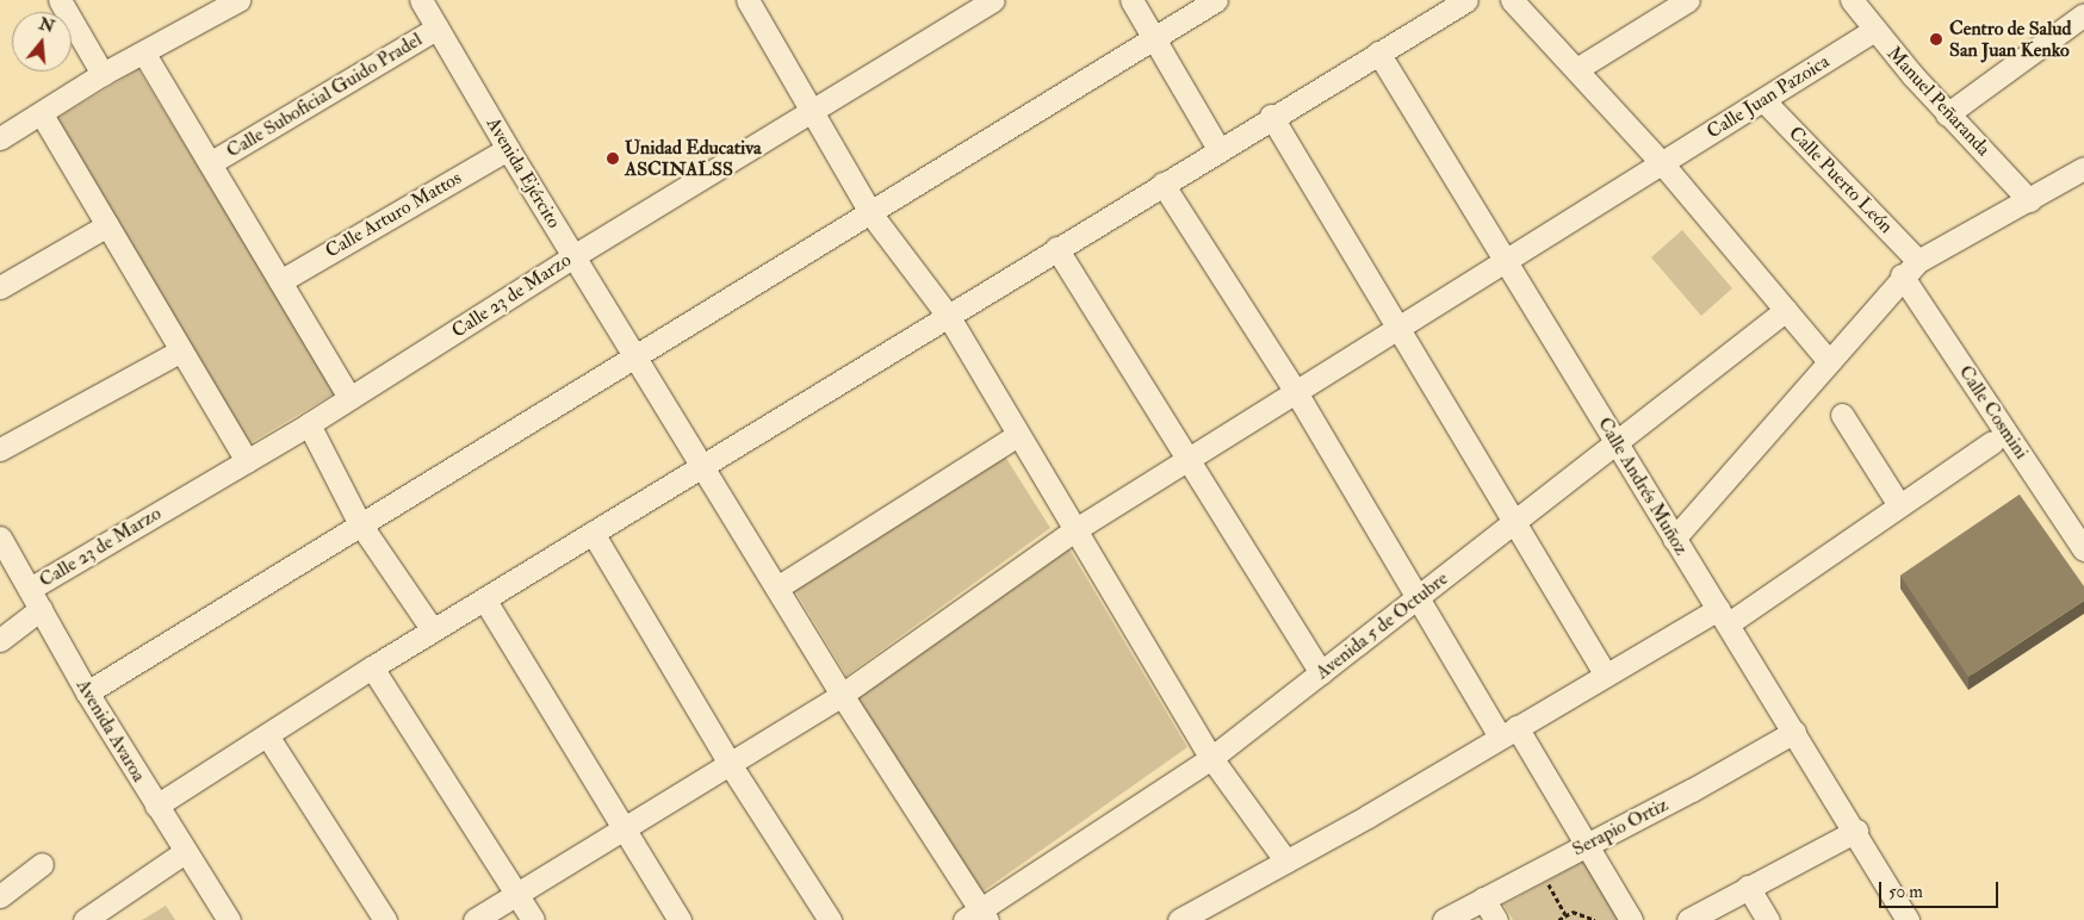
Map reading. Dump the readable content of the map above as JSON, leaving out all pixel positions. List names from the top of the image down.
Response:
{
  "streets": {
    "street": [
      "Calle Suboficial Guido Pradel",
      "Calle Juan Pazoica",
      "Manuel Peñaranda",
      "Avenida Ejército",
      "Calle Puerto León",
      "Calle Arturo Mattos",
      "Calle 23 de Marzo",
      "Calle Cosmini",
      "Calle Andrés Muñoz",
      "Avenida 5 de Octubre",
      "Avenida Avaroa",
      "Serapio Ortiz"
    ]
  },
  "crossings": [
    ["Calle Suboficial Guido Pradel", "Avenida Ejército"],
    ["Calle Juan Pazoica", "Manuel Peñaranda"],
    ["Calle Juan Pazoica", "Avenida Ejército"],
    ["Calle Juan Pazoica", "Calle Puerto León"],
    ["Calle Juan Pazoica", "Calle Andrés Muñoz"],
    ["Avenida Ejército", "Calle Arturo Mattos"],
    ["Avenida Ejército", "Calle 23 de Marzo"],
    ["Avenida Ejército", "Avenida 5 de Octubre"],
    ["Calle Puerto León", "Calle Cosmini"],
    ["Calle 23 de Marzo", "Avenida Avaroa"],
    ["Calle Andrés Muñoz", "Avenida 5 de Octubre"],
    ["Calle Andrés Muñoz", "Serapio Ortiz"]
  ],
  "places": ["Centro de Salud San Juan Kenko", "Unidad Educativa ASCINALSS"],
  "scale_bar": "50 m",
  "north": "top"
}
